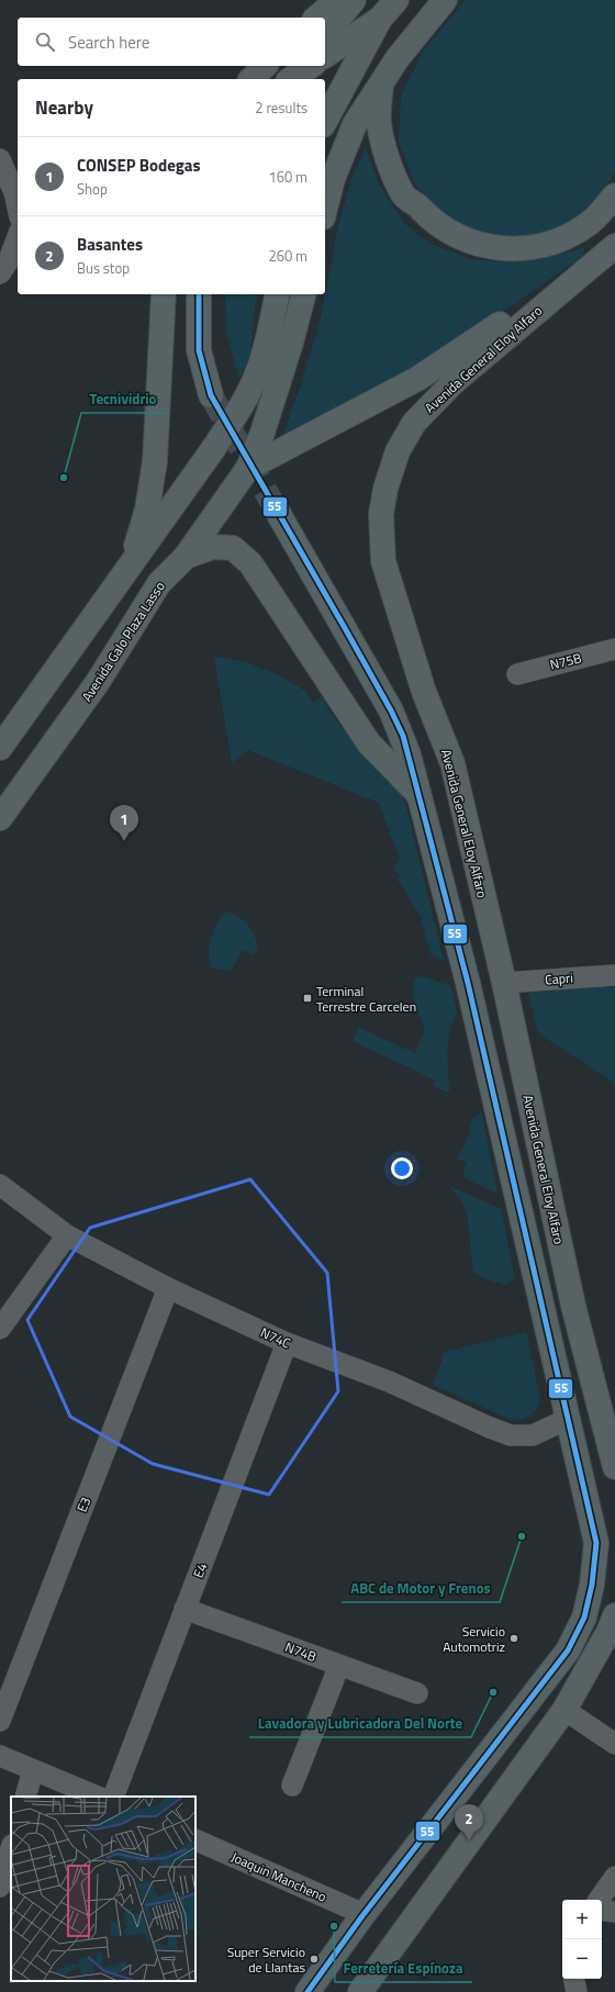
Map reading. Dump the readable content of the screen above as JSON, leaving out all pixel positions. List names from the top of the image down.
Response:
{
  "streets": {
    "main road": ["Avenida General Eloy Alfaro", "Avenida Galo Plaza Lasso"],
    "street": [
      "N75B",
      "Capri",
      "N74C",
      "E3",
      "E4",
      "N74B",
      "Joaquin Mancheno"
    ]
  },
  "crossings": [
    ["Avenida General Eloy Alfaro", "Capri"],
    ["N74C", "E3"],
    ["N74C", "E4"],
    ["E4", "N74B"]
  ],
  "places": {
    "other": [
      "Tecnividrio",
      "ABC de Motor y Frenos",
      "Servicio Automotriz",
      "Lavadora y Lubricadora Del Norte",
      "Ferretería Espínoza",
      "Super Servicio de Llantas"
    ],
    "transit": ["Terminal Terrestre Carcelen"]
  },
  "lines": ["transit line 55"],
  "page": {
    "search": "Search here",
    "heading": ["Nearby", "2 results"],
    "list": [
      {
        "mark": "1",
        "name": "CONSEP Bodegas",
        "note": "Shop",
        "value": "160 m"
      },
      {
        "mark": "2",
        "name": "Basantes",
        "note": "Bus stop",
        "value": "260 m"
      }
    ],
    "pins": ["1", "2"],
    "map_buttons": ["+", "−"]
  }
}
